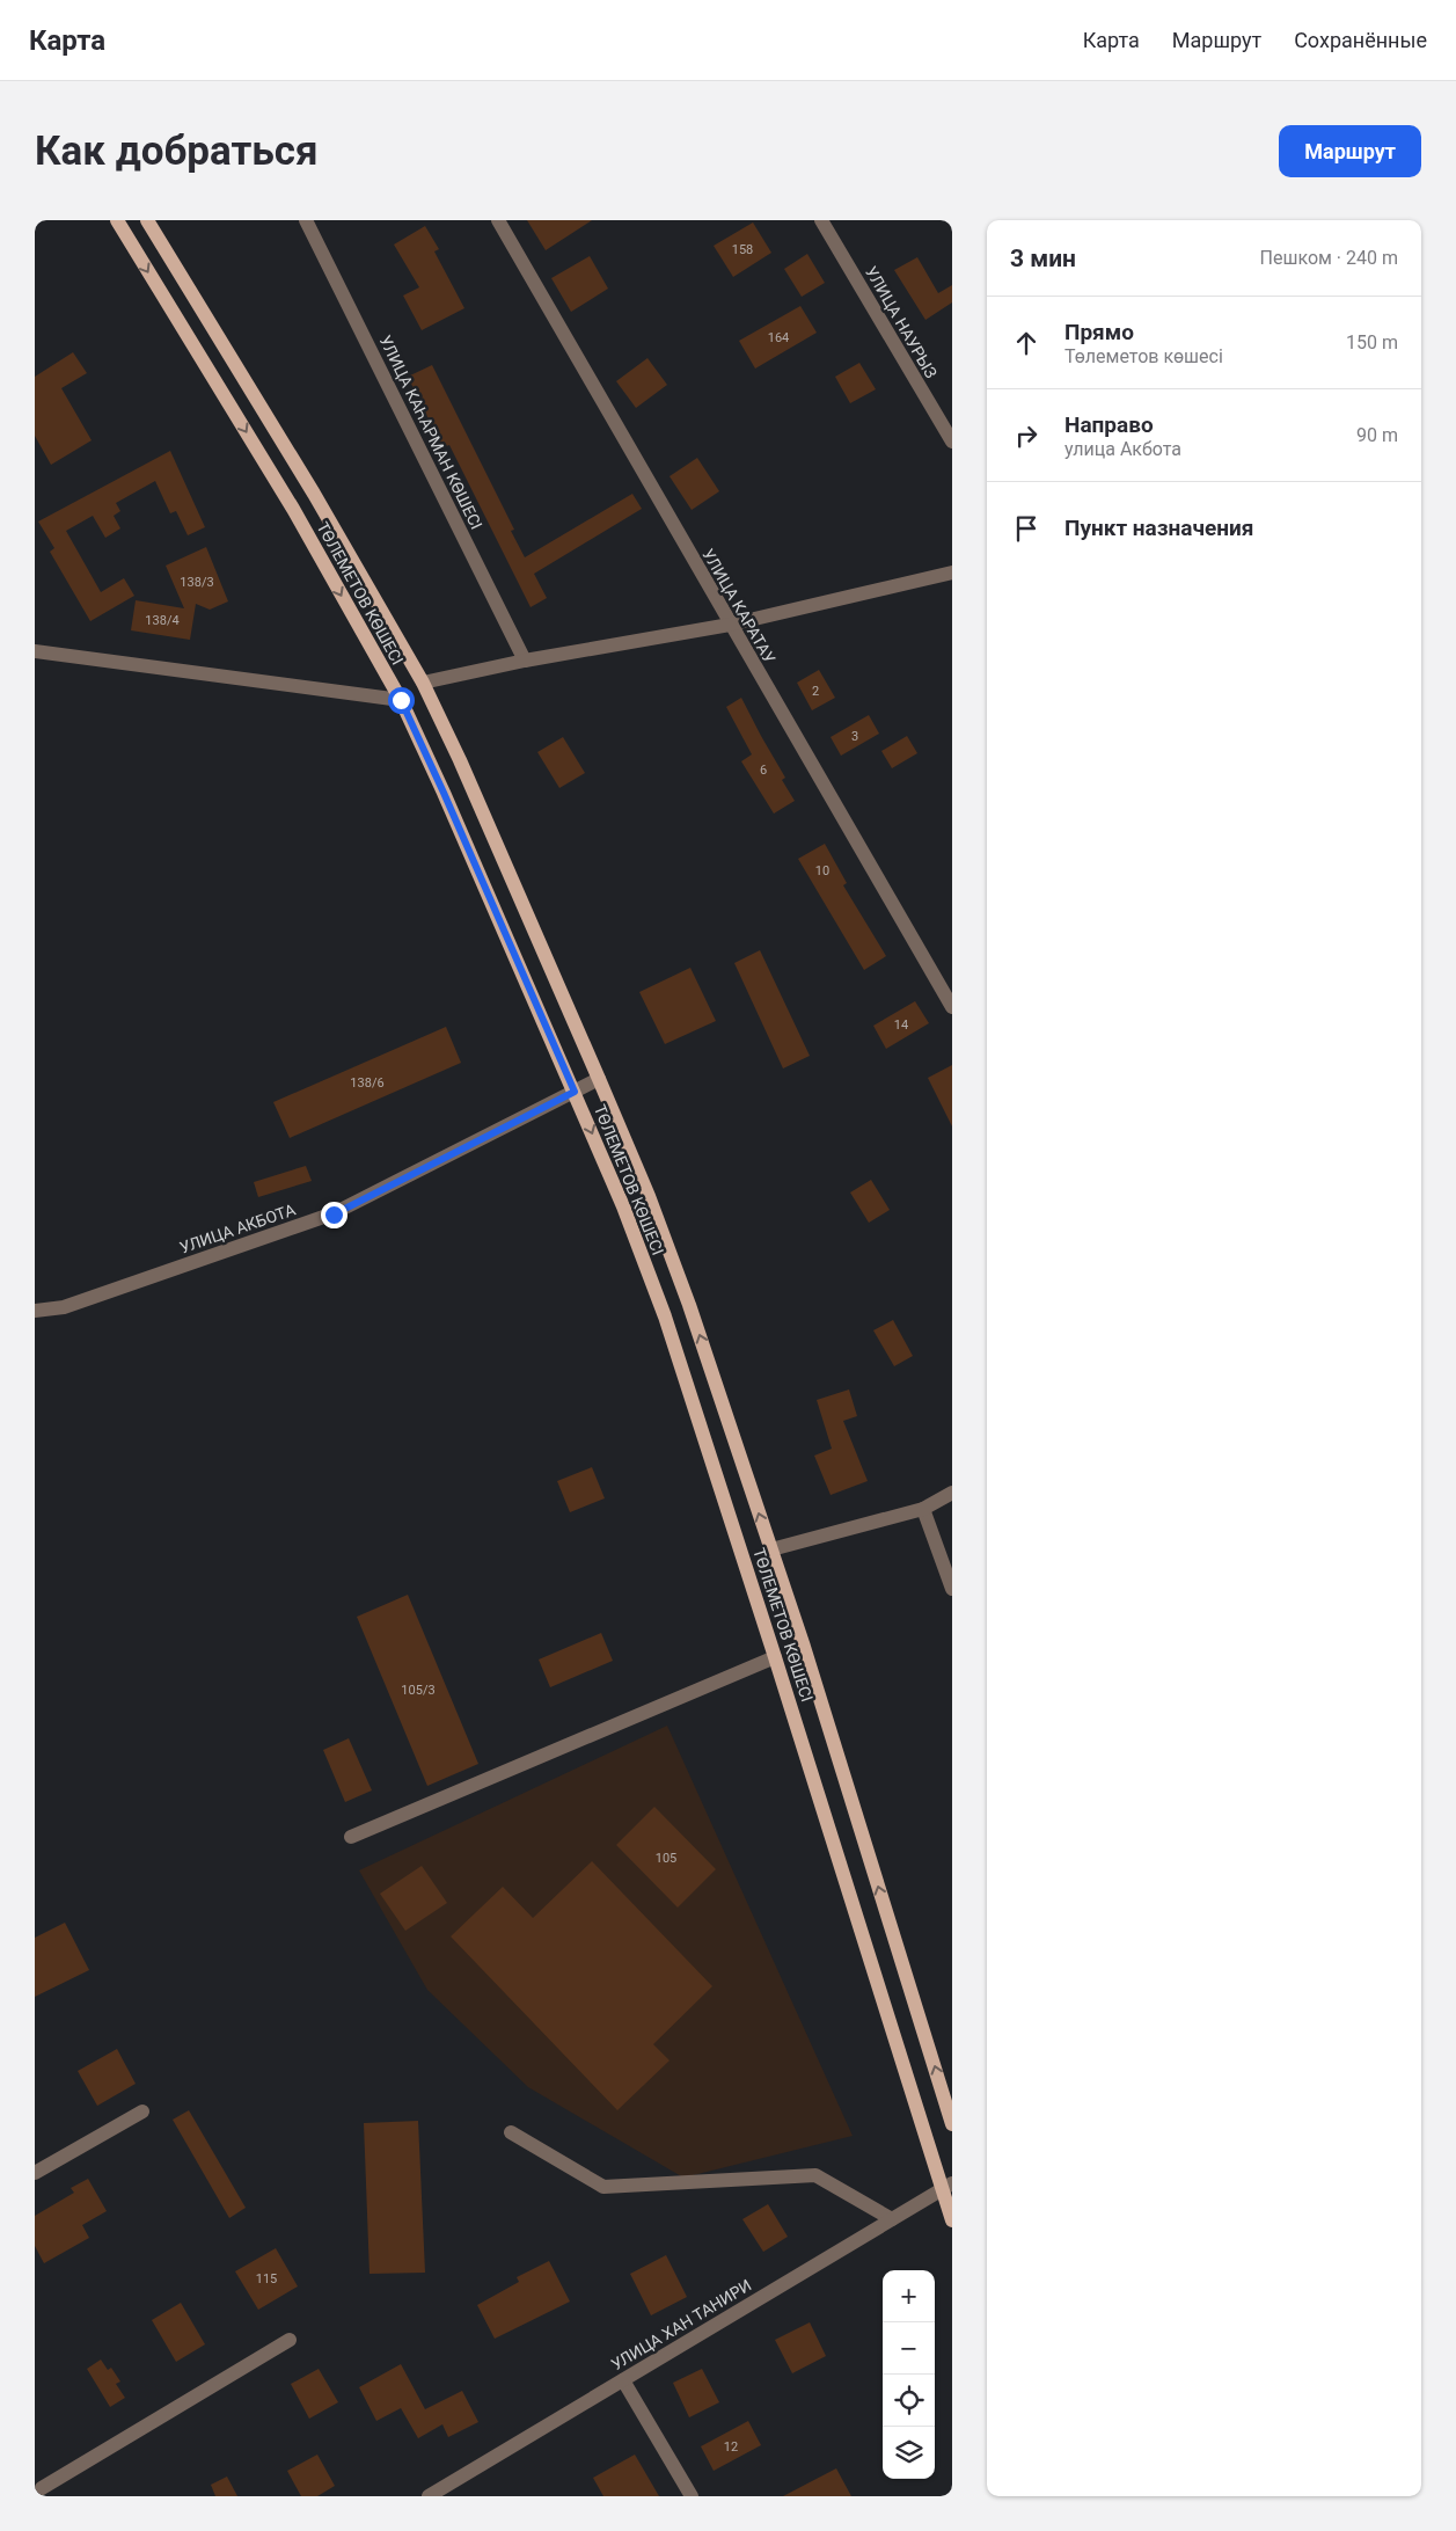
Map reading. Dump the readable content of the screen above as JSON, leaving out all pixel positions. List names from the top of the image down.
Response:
{
  "streets": {
    "main road": ["ТӨЛЕМЕТОВ КӨШЕСІ"],
    "street": [
      "УЛИЦА НАУРЫЗ",
      "УЛИЦА КАҺАРМАН КӨШЕСІ",
      "УЛИЦА КАРАТАУ",
      "УЛИЦА АКБОТА",
      "УЛИЦА ХАН ТАНИРИ"
    ]
  },
  "crossings": [
    ["ТӨЛЕМЕТОВ КӨШЕСІ", "УЛИЦА АКБОТА"],
    ["ТӨЛЕМЕТОВ КӨШЕСІ", "УЛИЦА ХАН ТАНИРИ"]
  ],
  "house_numbers": [
    "158",
    "164",
    "138/3",
    "138/4",
    "2",
    "3",
    "6",
    "10",
    "14",
    "138/6",
    "105/3",
    "105",
    "115",
    "12"
  ],
  "page": {
    "header": "Карта",
    "nav": ["Карта", "Маршрут", "Сохранённые"],
    "buttons": "Маршрут",
    "title": "Как добраться",
    "heading": ["3 мин", "Пешком · 240 m"],
    "list": [
      ["Прямо", "Төлеметов көшесі", "150 m"],
      ["Направо", "улица Акбота", "90 m"],
      "Пункт назначения"
    ],
    "map_buttons": ["+", "−"]
  }
}
